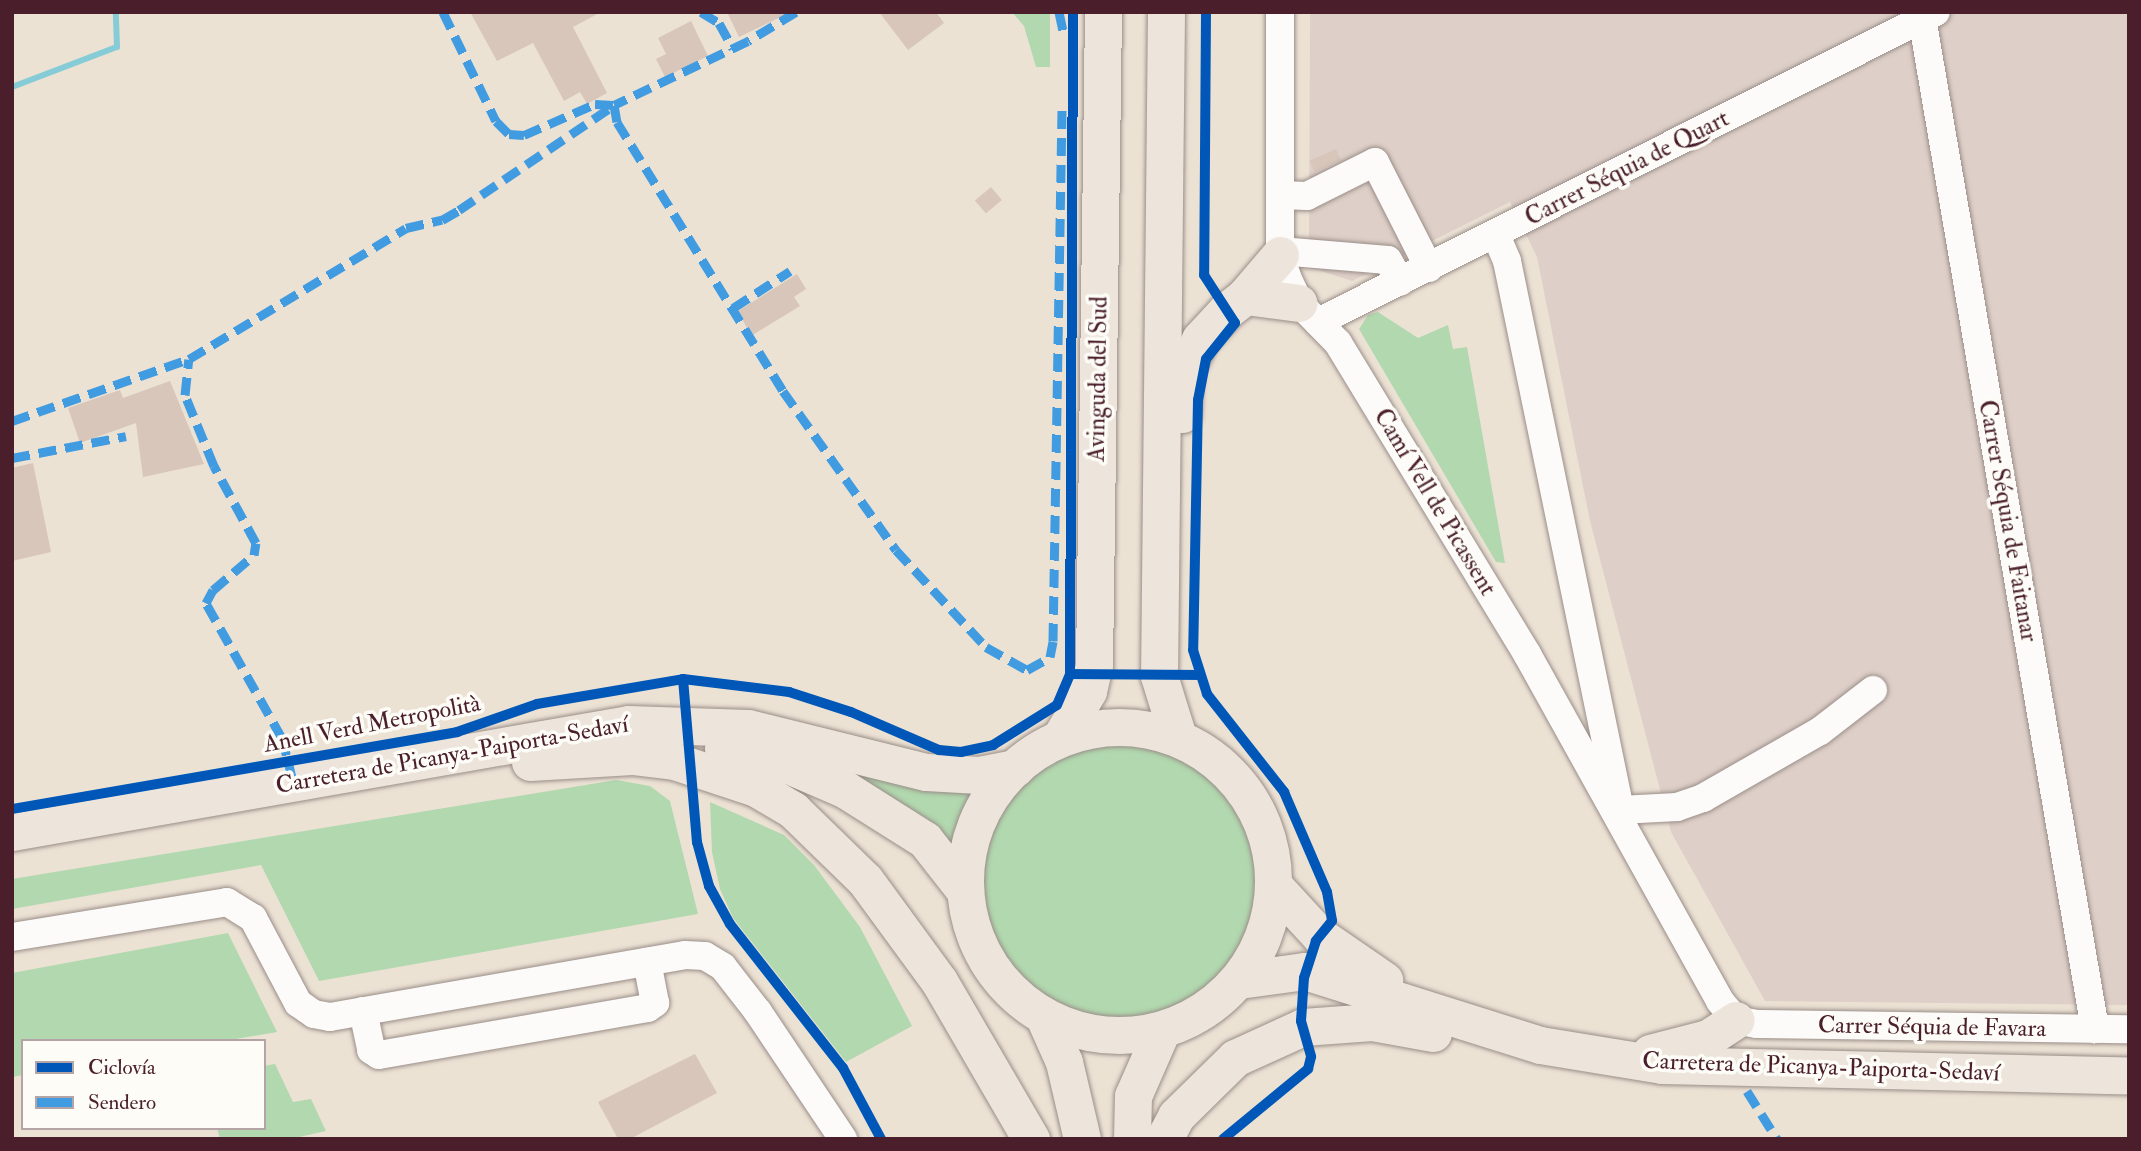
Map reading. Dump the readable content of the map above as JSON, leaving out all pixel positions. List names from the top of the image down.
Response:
{
  "streets": {
    "main road": ["Avinguda del Sud", "Carretera de Picanya-Paiporta-Sedaví"],
    "street": [
      "Carrer Séquia de Quart",
      "Camí Vell de Picassent",
      "Carrer Séquia de Faitanar",
      "Carrer Séquia de Favara"
    ],
    "cycle path": ["Anell Verd Metropolità"]
  },
  "crossings": [
    ["Carrer Séquia de Quart", "Camí Vell de Picassent"],
    ["Carrer Séquia de Quart", "Carrer Séquia de Faitanar"],
    ["Camí Vell de Picassent", "Carrer Séquia de Favara"],
    ["Carrer Séquia de Faitanar", "Carrer Séquia de Favara"]
  ],
  "legend": ["Ciclovía", "Sendero"]
}
